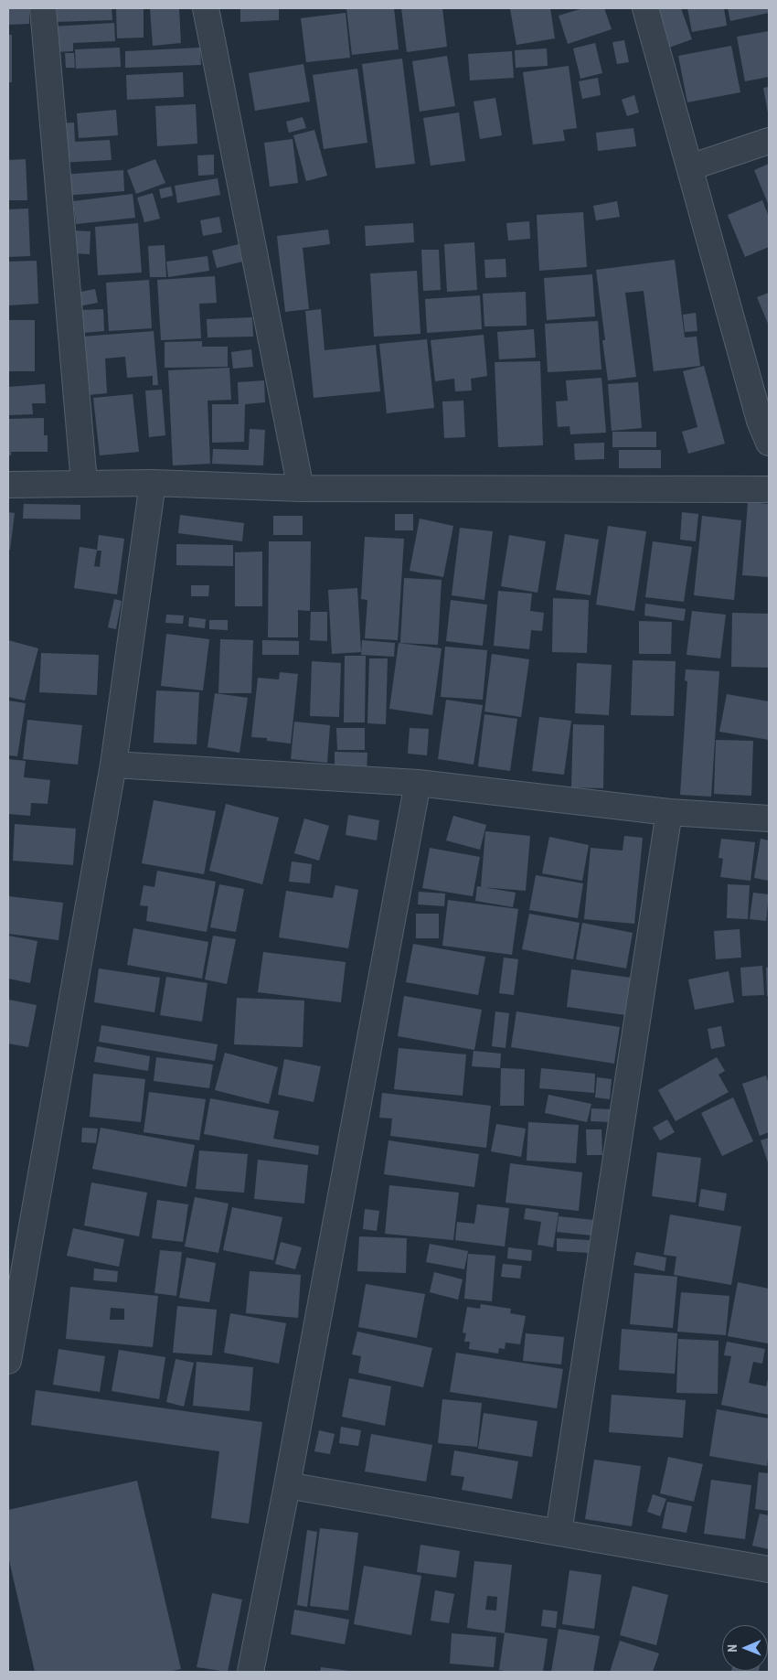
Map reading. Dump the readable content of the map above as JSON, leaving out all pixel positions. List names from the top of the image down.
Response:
{
  "north": "left"
}
